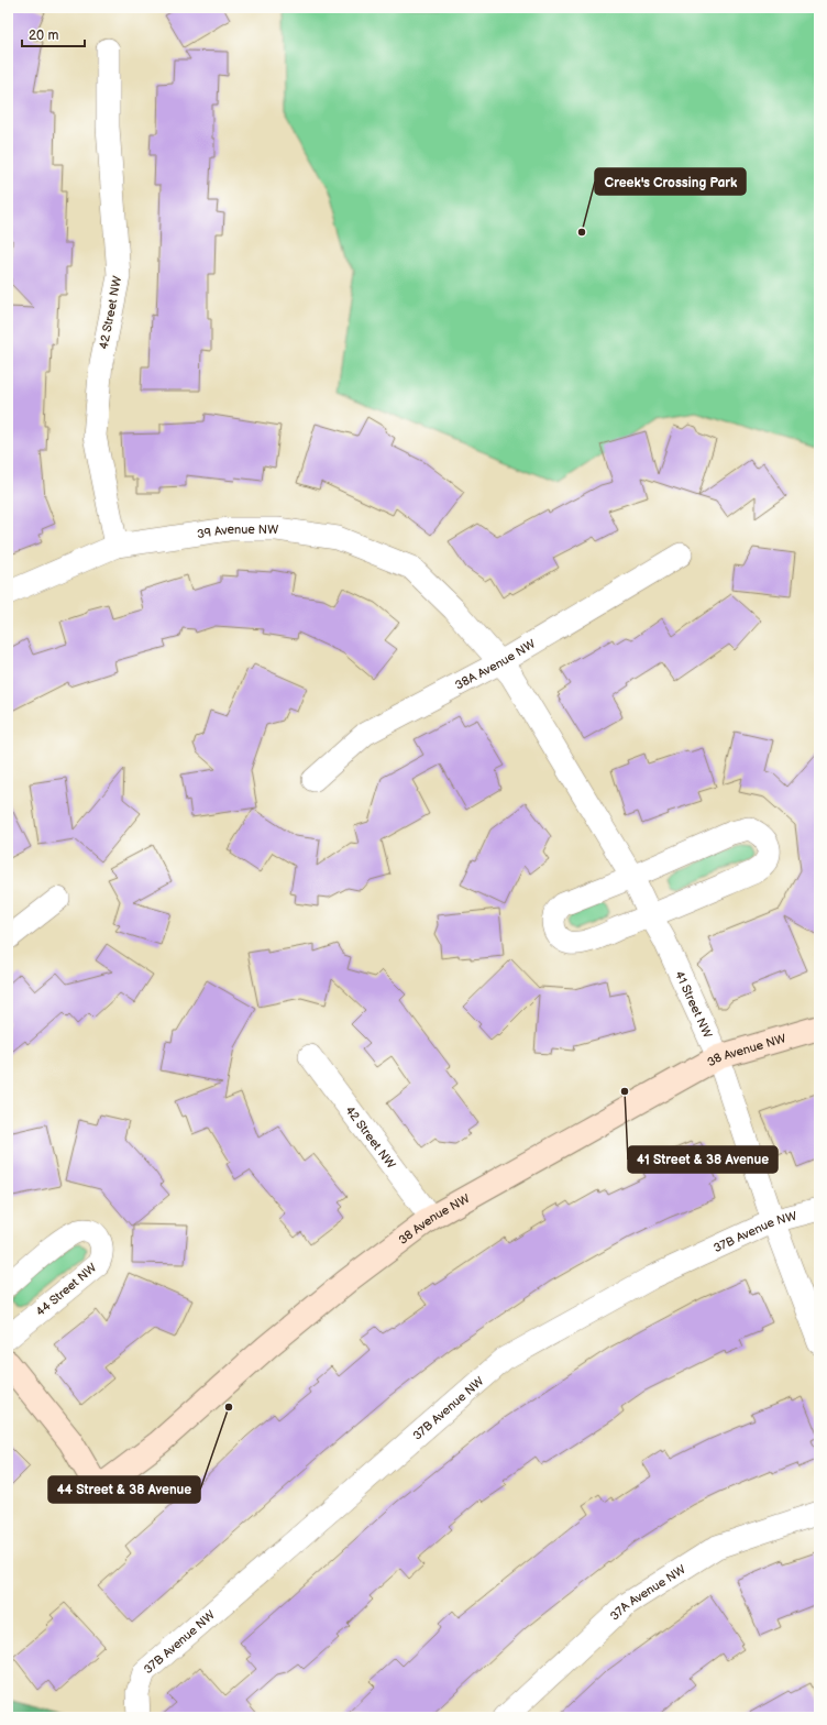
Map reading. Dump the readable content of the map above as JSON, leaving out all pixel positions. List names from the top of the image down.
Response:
{
  "streets": {
    "street": [
      "42 Street NW",
      "39 Avenue NW",
      "38A Avenue NW",
      "41 Street NW",
      "38 Avenue NW",
      "37B Avenue NW",
      "44 Street NW",
      "37A Avenue NW"
    ]
  },
  "crossings": [
    ["42 Street NW", "39 Avenue NW"],
    ["42 Street NW", "38 Avenue NW"],
    ["39 Avenue NW", "41 Street NW"],
    ["38A Avenue NW", "41 Street NW"],
    ["41 Street NW", "38 Avenue NW"],
    ["41 Street NW", "37B Avenue NW"]
  ],
  "places": ["Creek's Crossing Park", "41 Street & 38 Avenue", "44 Street & 38 Avenue"],
  "scale_bar": "20 m"
}
